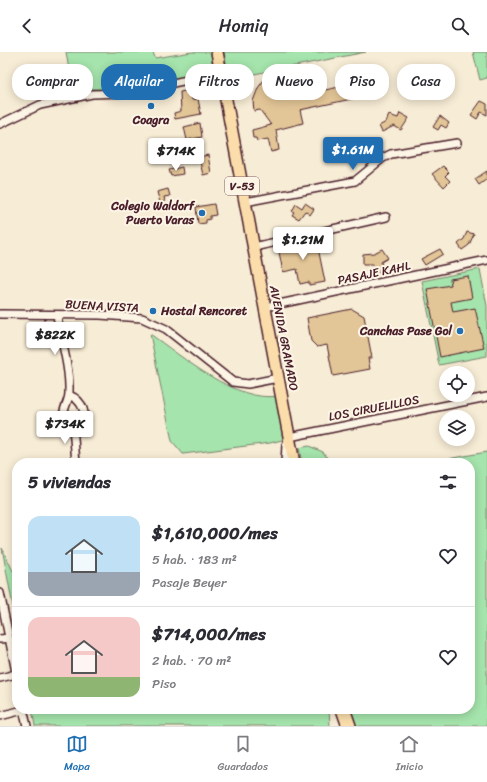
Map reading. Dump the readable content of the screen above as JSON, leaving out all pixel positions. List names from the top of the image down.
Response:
{
  "streets": {
    "main road": ["V-53", "AVENIDA GRAMADO"],
    "street": ["PASAJE KAHL", "BUENA VISTA", "LOS CIRUELILLOS"]
  },
  "crossings": [
    ["PASAJE KAHL", "AVENIDA GRAMADO"],
    ["BUENA VISTA", "AVENIDA GRAMADO"],
    ["AVENIDA GRAMADO", "LOS CIRUELILLOS"]
  ],
  "places": [
    "Coagra",
    "Colegio Waldorf Puerto Varas",
    "Hostal Rencoret",
    "Canchas Pase Gol"
  ],
  "page": {
    "header": "Homiq",
    "chip": [
      "Comprar",
      "Alquilar",
      "Filtros",
      "Nuevo",
      "Piso",
      "Casa"
    ],
    "price": [
      "$1.61M",
      "$714K",
      "$1.21M",
      "$822K",
      "$734K"
    ],
    "heading": "5 viviendas",
    "list": [
      {
        "name": "$1,610,000/mes",
        "note": "5 hab. · 183 m² · Pasaje Beyer"
      },
      {
        "name": "$714,000/mes",
        "note": "2 hab. · 70 m² · Piso"
      }
    ],
    "tabs": ["Mapa", "Guardados", "Inicio"]
  }
}
